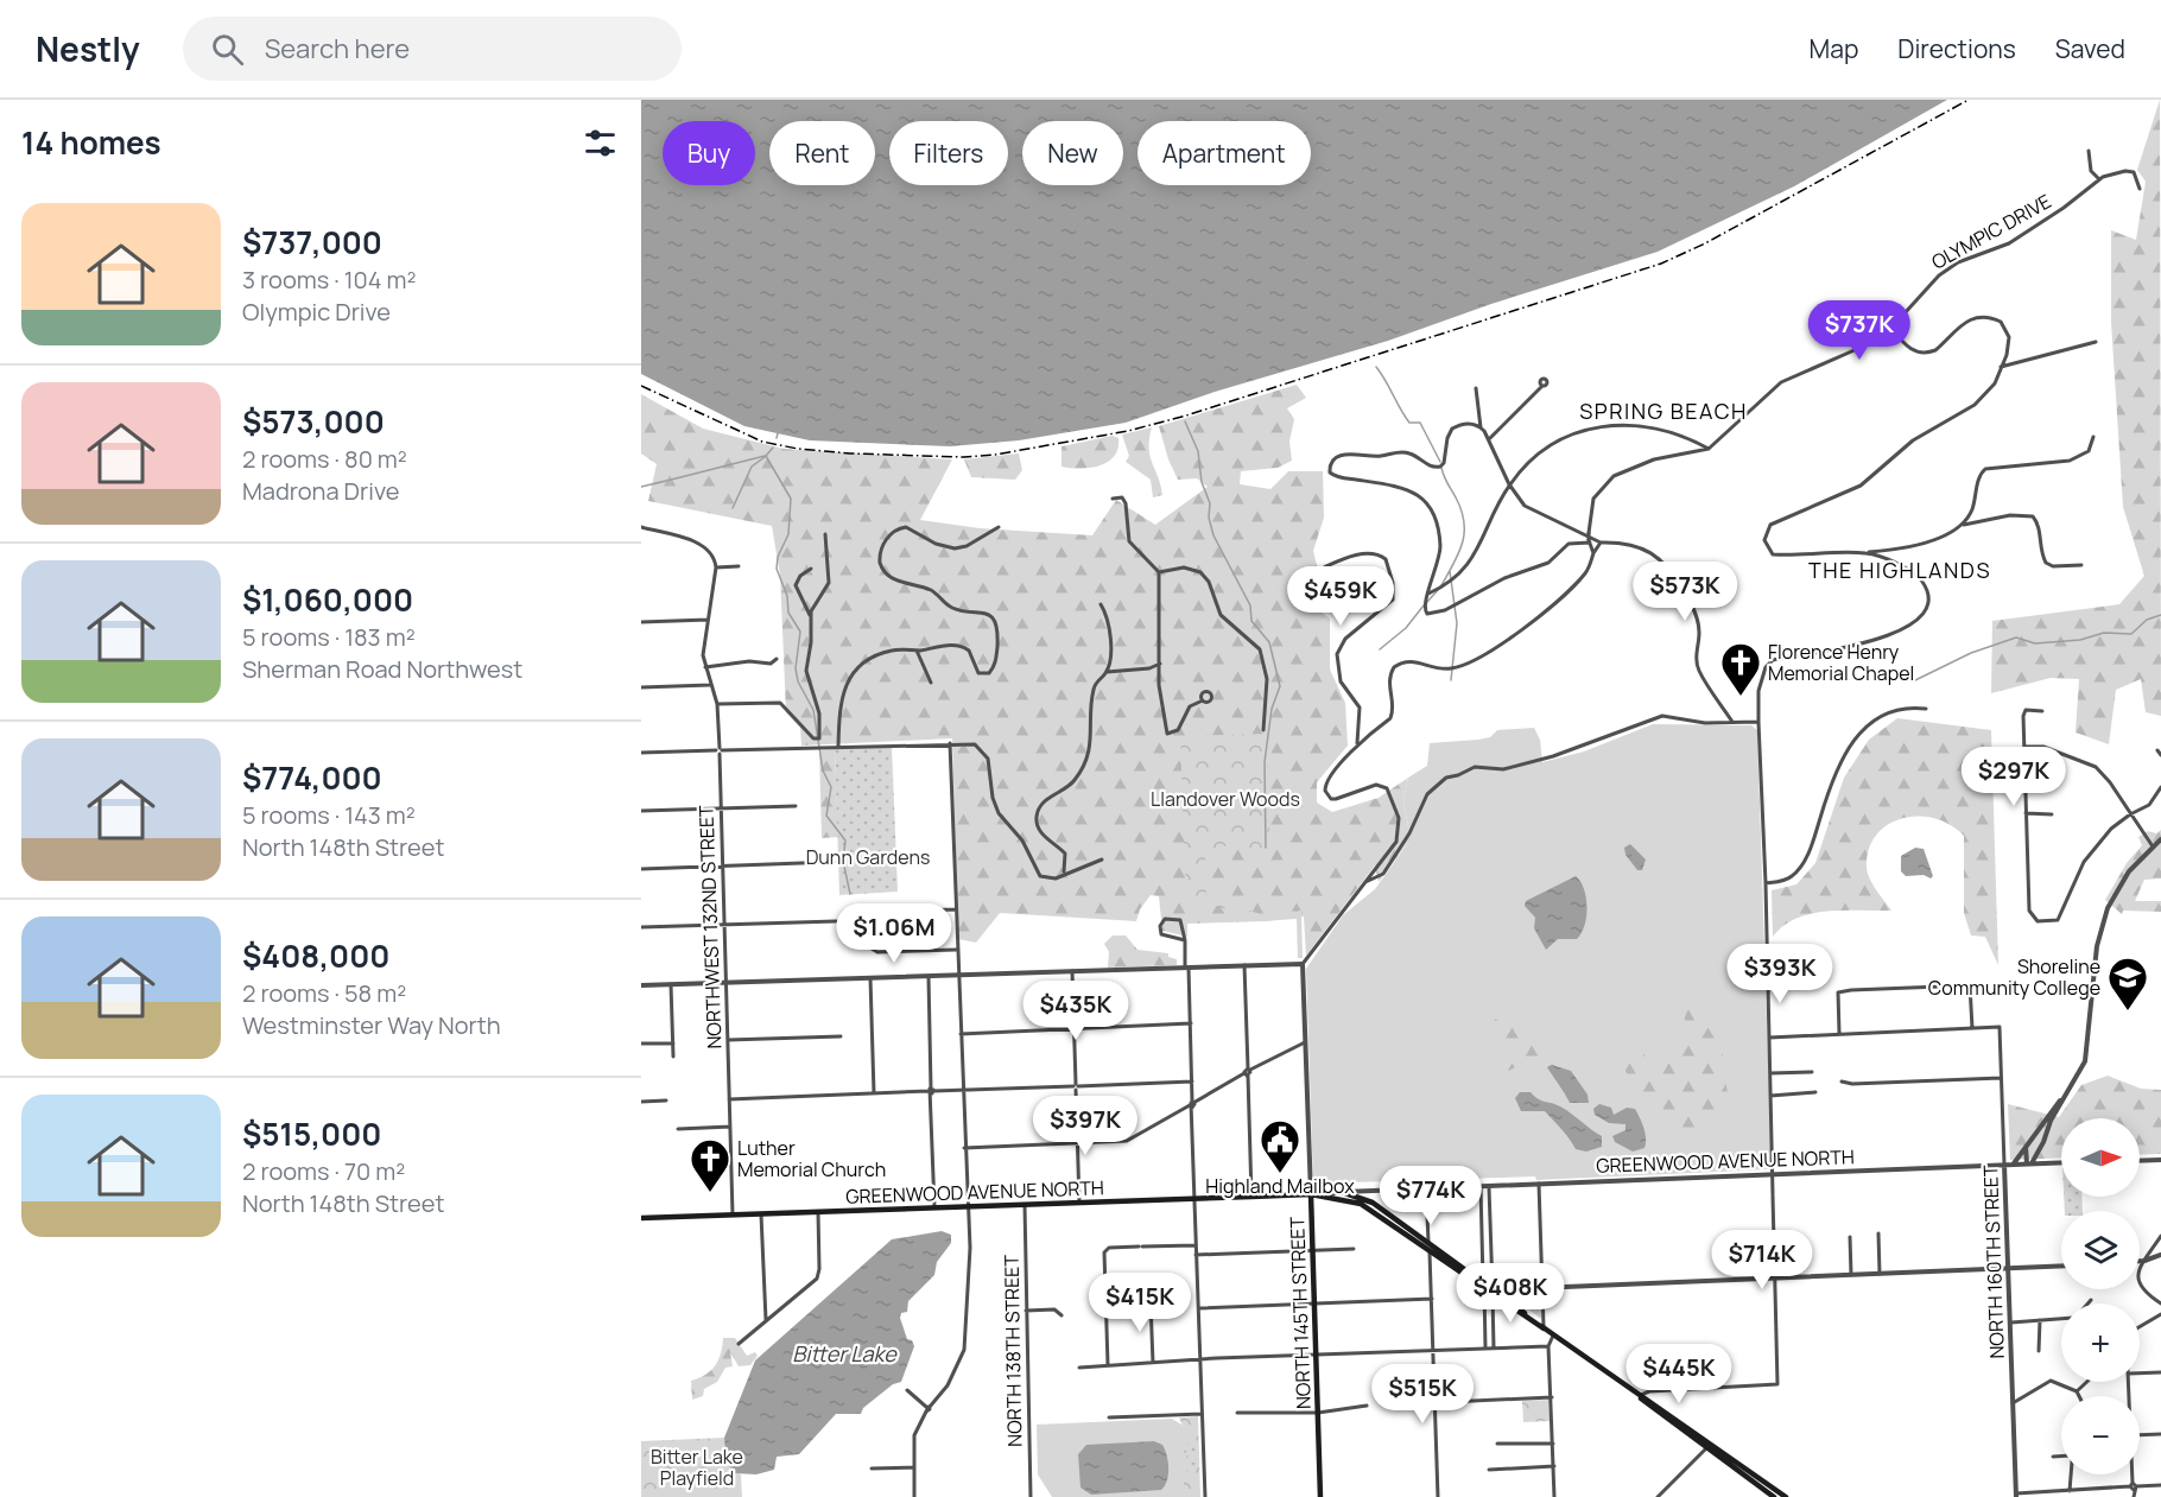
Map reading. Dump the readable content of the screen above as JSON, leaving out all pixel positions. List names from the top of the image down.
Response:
{
  "streets": {
    "main road": ["GREENWOOD AVENUE NORTH", "NORTH 145TH STREET"],
    "street": [
      "OLYMPIC DRIVE",
      "NORTHWEST 132ND STREET",
      "NORTH 160TH STREET",
      "NORTH 138TH STREET"
    ]
  },
  "crossings": [
    ["NORTHWEST 132ND STREET", "GREENWOOD AVENUE NORTH"],
    ["GREENWOOD AVENUE NORTH", "NORTH 160TH STREET"],
    ["GREENWOOD AVENUE NORTH", "NORTH 145TH STREET"],
    ["GREENWOOD AVENUE NORTH", "NORTH 138TH STREET"]
  ],
  "districts": ["SPRING BEACH", "THE HIGHLANDS"],
  "water": ["Bitter Lake"],
  "parks": ["Llandover Woods", "Dunn Gardens", "Bitter Lake Playfield"],
  "places": {
    "church": ["Florence Henry Memorial Chapel", "Luther Memorial Church"],
    "school or university": ["Shoreline Community College"],
    "public building": ["Highland Mailbox"]
  },
  "north": "right",
  "page": {
    "header": "Nestly",
    "search": "Search here",
    "nav": ["Map", "Directions", "Saved"],
    "heading": "14 homes",
    "chip": [
      "Buy",
      "Rent",
      "Filters",
      "New",
      "Apartment"
    ],
    "list": [
      {
        "name": "$737,000",
        "note": "3 rooms · 104 m² · Olympic Drive"
      },
      {
        "name": "$573,000",
        "note": "2 rooms · 80 m² · Madrona Drive"
      },
      {
        "name": "$1,060,000",
        "note": "5 rooms · 183 m² · Sherman Road Northwest"
      },
      {
        "name": "$774,000",
        "note": "5 rooms · 143 m² · North 148th Street"
      },
      {
        "name": "$408,000",
        "note": "2 rooms · 58 m² · Westminster Way North"
      },
      {
        "name": "$515,000",
        "note": "2 rooms · 70 m² · North 148th Street"
      }
    ],
    "price": [
      "$737K",
      "$573K",
      "$459K",
      "$297K",
      "$1.06M",
      "$393K",
      "$435K",
      "$397K",
      "$774K",
      "$714K",
      "$408K",
      "$415K",
      "$445K",
      "$515K"
    ],
    "map_buttons": ["+", "−"]
  }
}
